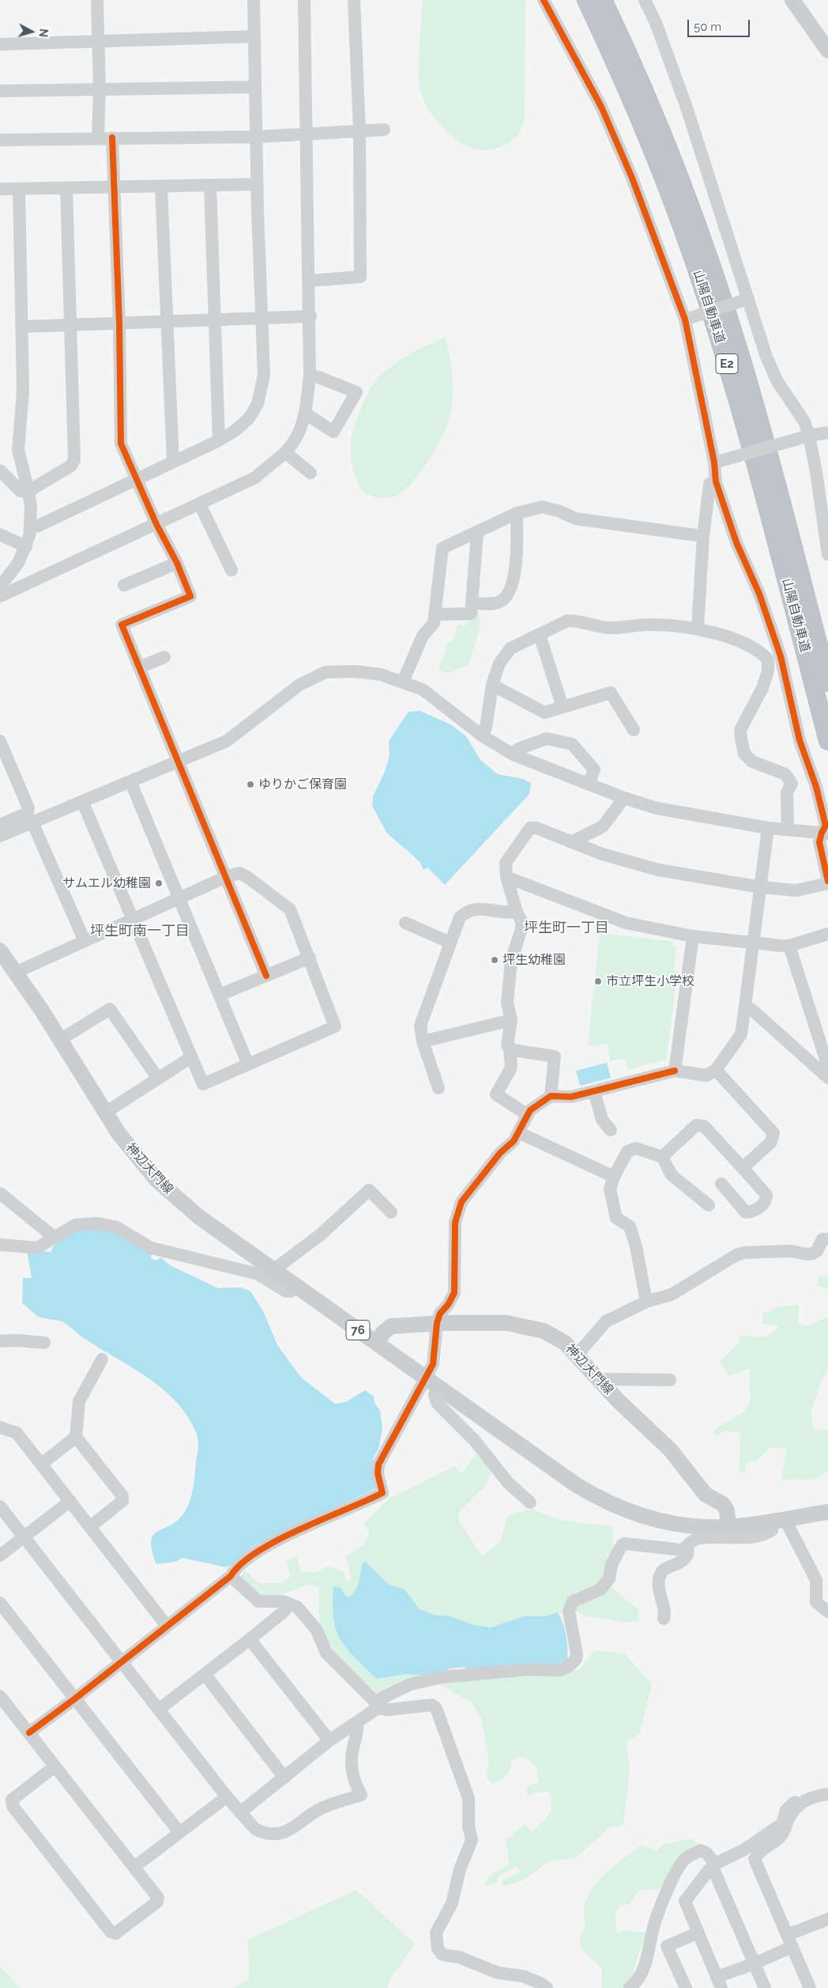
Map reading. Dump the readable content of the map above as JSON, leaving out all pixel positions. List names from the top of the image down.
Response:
{
  "streets": {
    "highway": ["山陽自動車道", "E2"],
    "main road": ["神辺大門線", "76"]
  },
  "districts": ["坪生町一丁目", "坪生町南一丁目"],
  "places": [
    "ゆりかご保育園",
    "サムエル幼稚園",
    "坪生幼稚園",
    "市立坪生小学校"
  ],
  "scale_bar": "50 m",
  "north": "right"
}
